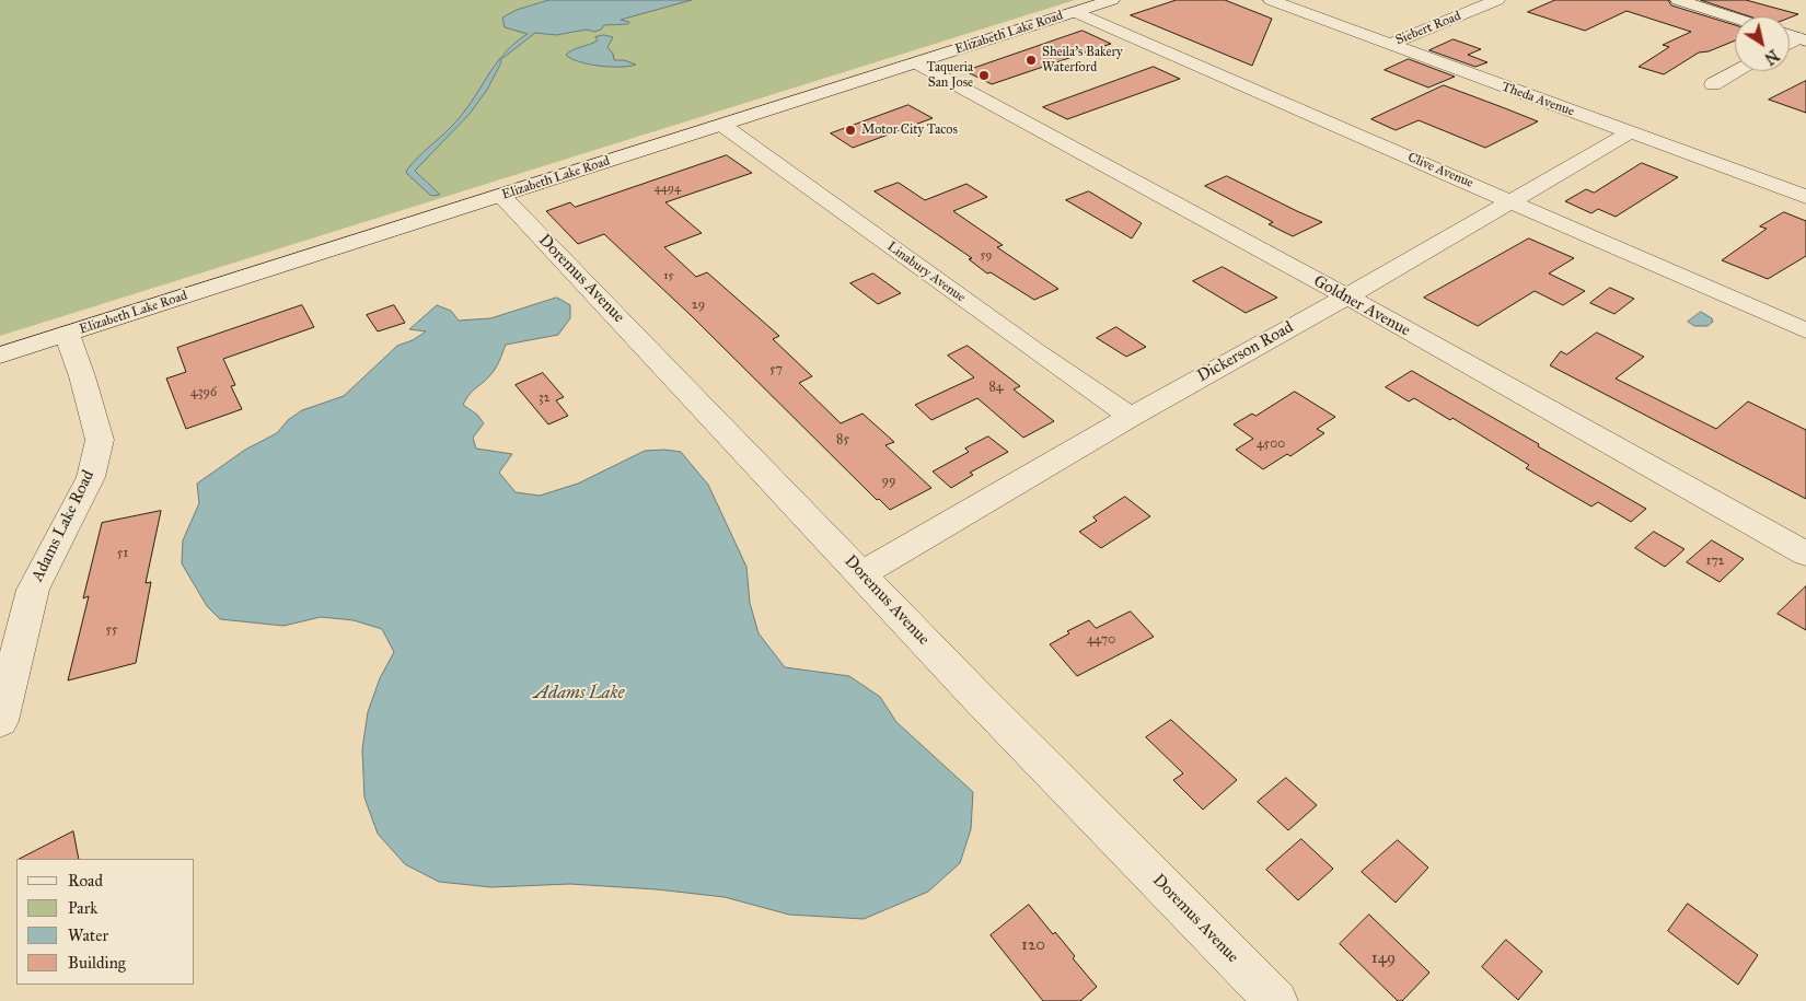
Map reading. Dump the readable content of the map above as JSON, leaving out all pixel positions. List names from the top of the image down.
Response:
{
  "streets": {
    "street": [
      "Siebert Road",
      "Elizabeth Lake Road",
      "Theda Avenue",
      "Clive Avenue",
      "Linabury Avenue",
      "Doremus Avenue",
      "Goldner Avenue",
      "Dickerson Road",
      "Adams Lake Road"
    ]
  },
  "crossings": [
    ["Siebert Road", "Theda Avenue"],
    ["Elizabeth Lake Road", "Clive Avenue"],
    ["Elizabeth Lake Road", "Linabury Avenue"],
    ["Elizabeth Lake Road", "Doremus Avenue"],
    ["Elizabeth Lake Road", "Goldner Avenue"],
    ["Elizabeth Lake Road", "Adams Lake Road"],
    ["Theda Avenue", "Dickerson Road"],
    ["Clive Avenue", "Dickerson Road"],
    ["Linabury Avenue", "Dickerson Road"],
    ["Doremus Avenue", "Dickerson Road"],
    ["Goldner Avenue", "Dickerson Road"]
  ],
  "water": ["Adams Lake"],
  "places": ["Sheila's Bakery Waterford", "Taqueria San Jose", "Motor City Tacos"],
  "house_numbers": [
    "4494",
    "59",
    "15",
    "29",
    "57",
    "84",
    "4396",
    "32",
    "85",
    "4500",
    "99",
    "51",
    "172",
    "55",
    "4470",
    "120",
    "149"
  ],
  "legend": [
    "Road",
    "Park",
    "Water",
    "Building"
  ],
  "north": "bottom right"
}
